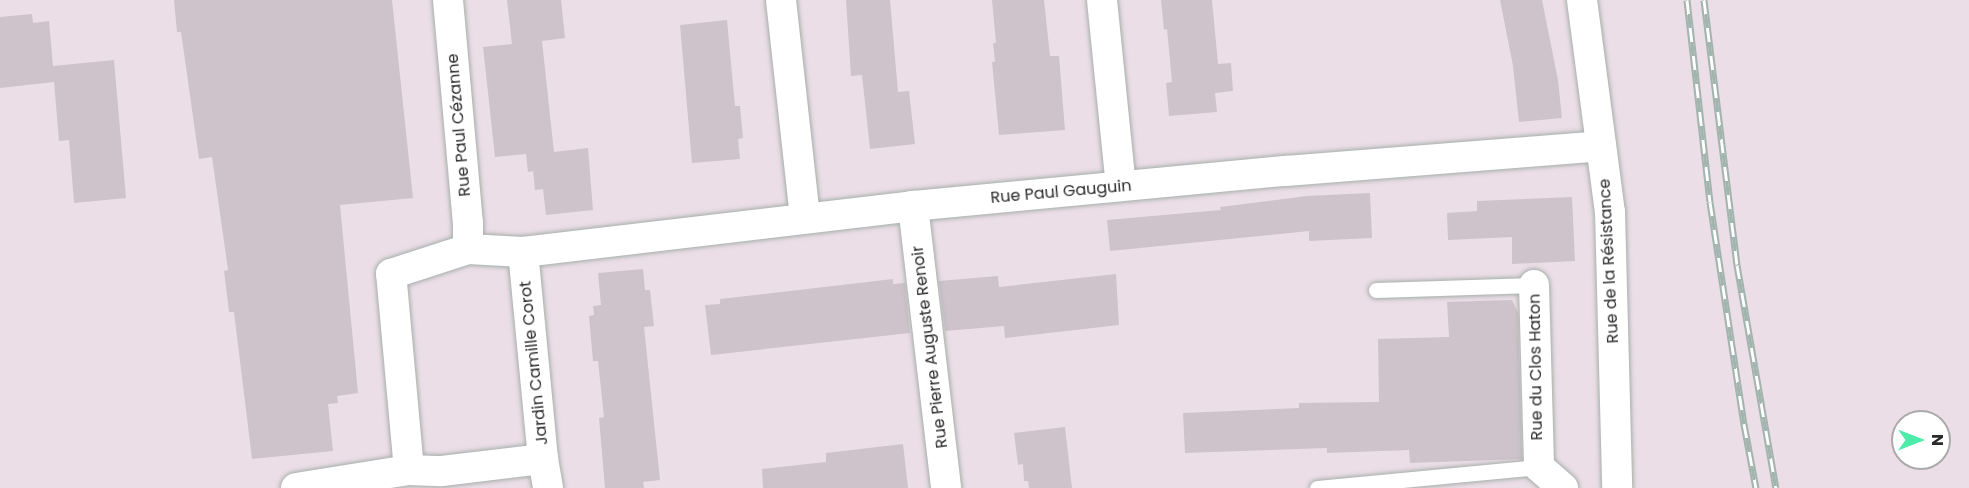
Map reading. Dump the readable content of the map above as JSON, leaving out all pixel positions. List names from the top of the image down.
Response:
{
  "streets": {
    "street": [
      "Rue Paul Cézanne",
      "Rue Paul Gauguin",
      "Rue de la Résistance",
      "Rue Pierre Auguste Renoir",
      "Jardin Camille Corot",
      "Rue du Clos Haton"
    ]
  },
  "crossings": [
    ["Rue Paul Gauguin", "Rue de la Résistance"],
    ["Rue Paul Gauguin", "Rue Pierre Auguste Renoir"],
    ["Rue Paul Gauguin", "Jardin Camille Corot"]
  ],
  "north": "right"
}
